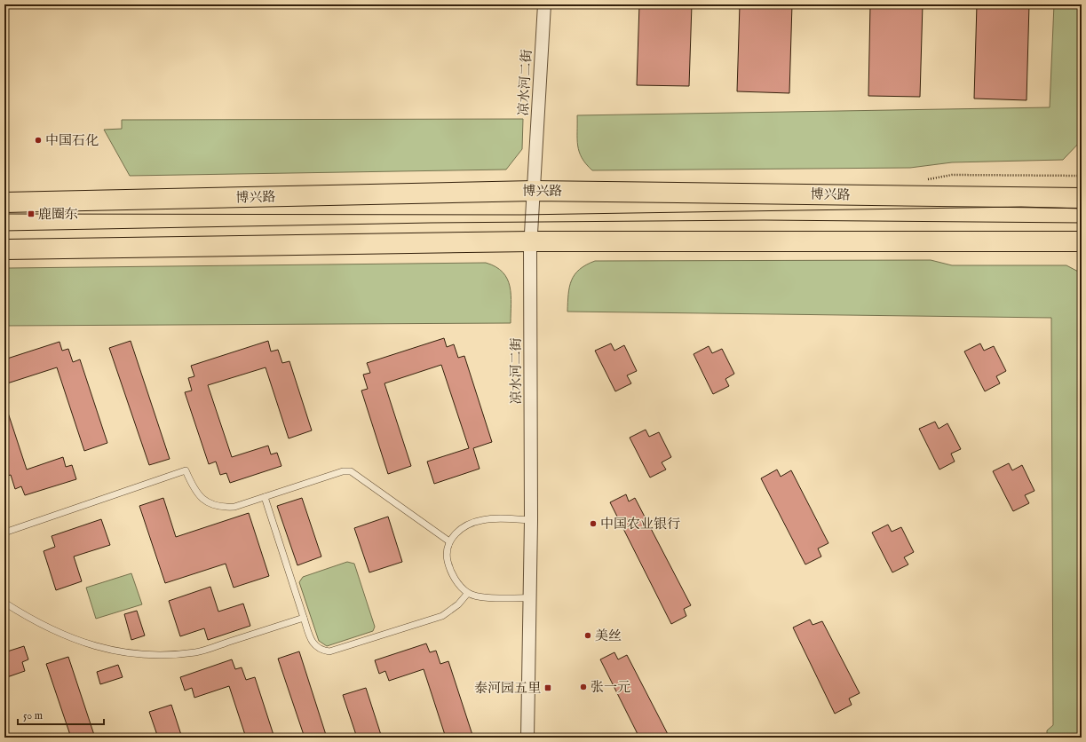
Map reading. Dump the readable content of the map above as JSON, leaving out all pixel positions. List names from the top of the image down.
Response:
{
  "streets": {
    "main road": ["博兴路"],
    "street": ["凉水河二街"]
  },
  "crossings": [
    ["凉水河二街", "博兴路"]
  ],
  "places": {
    "other": [
      "中国石化",
      "中国农业银行",
      "美丝",
      "张一元"
    ],
    "transit": ["鹿圈东", "泰河园五里"]
  },
  "scale_bar": "50 m"
}
